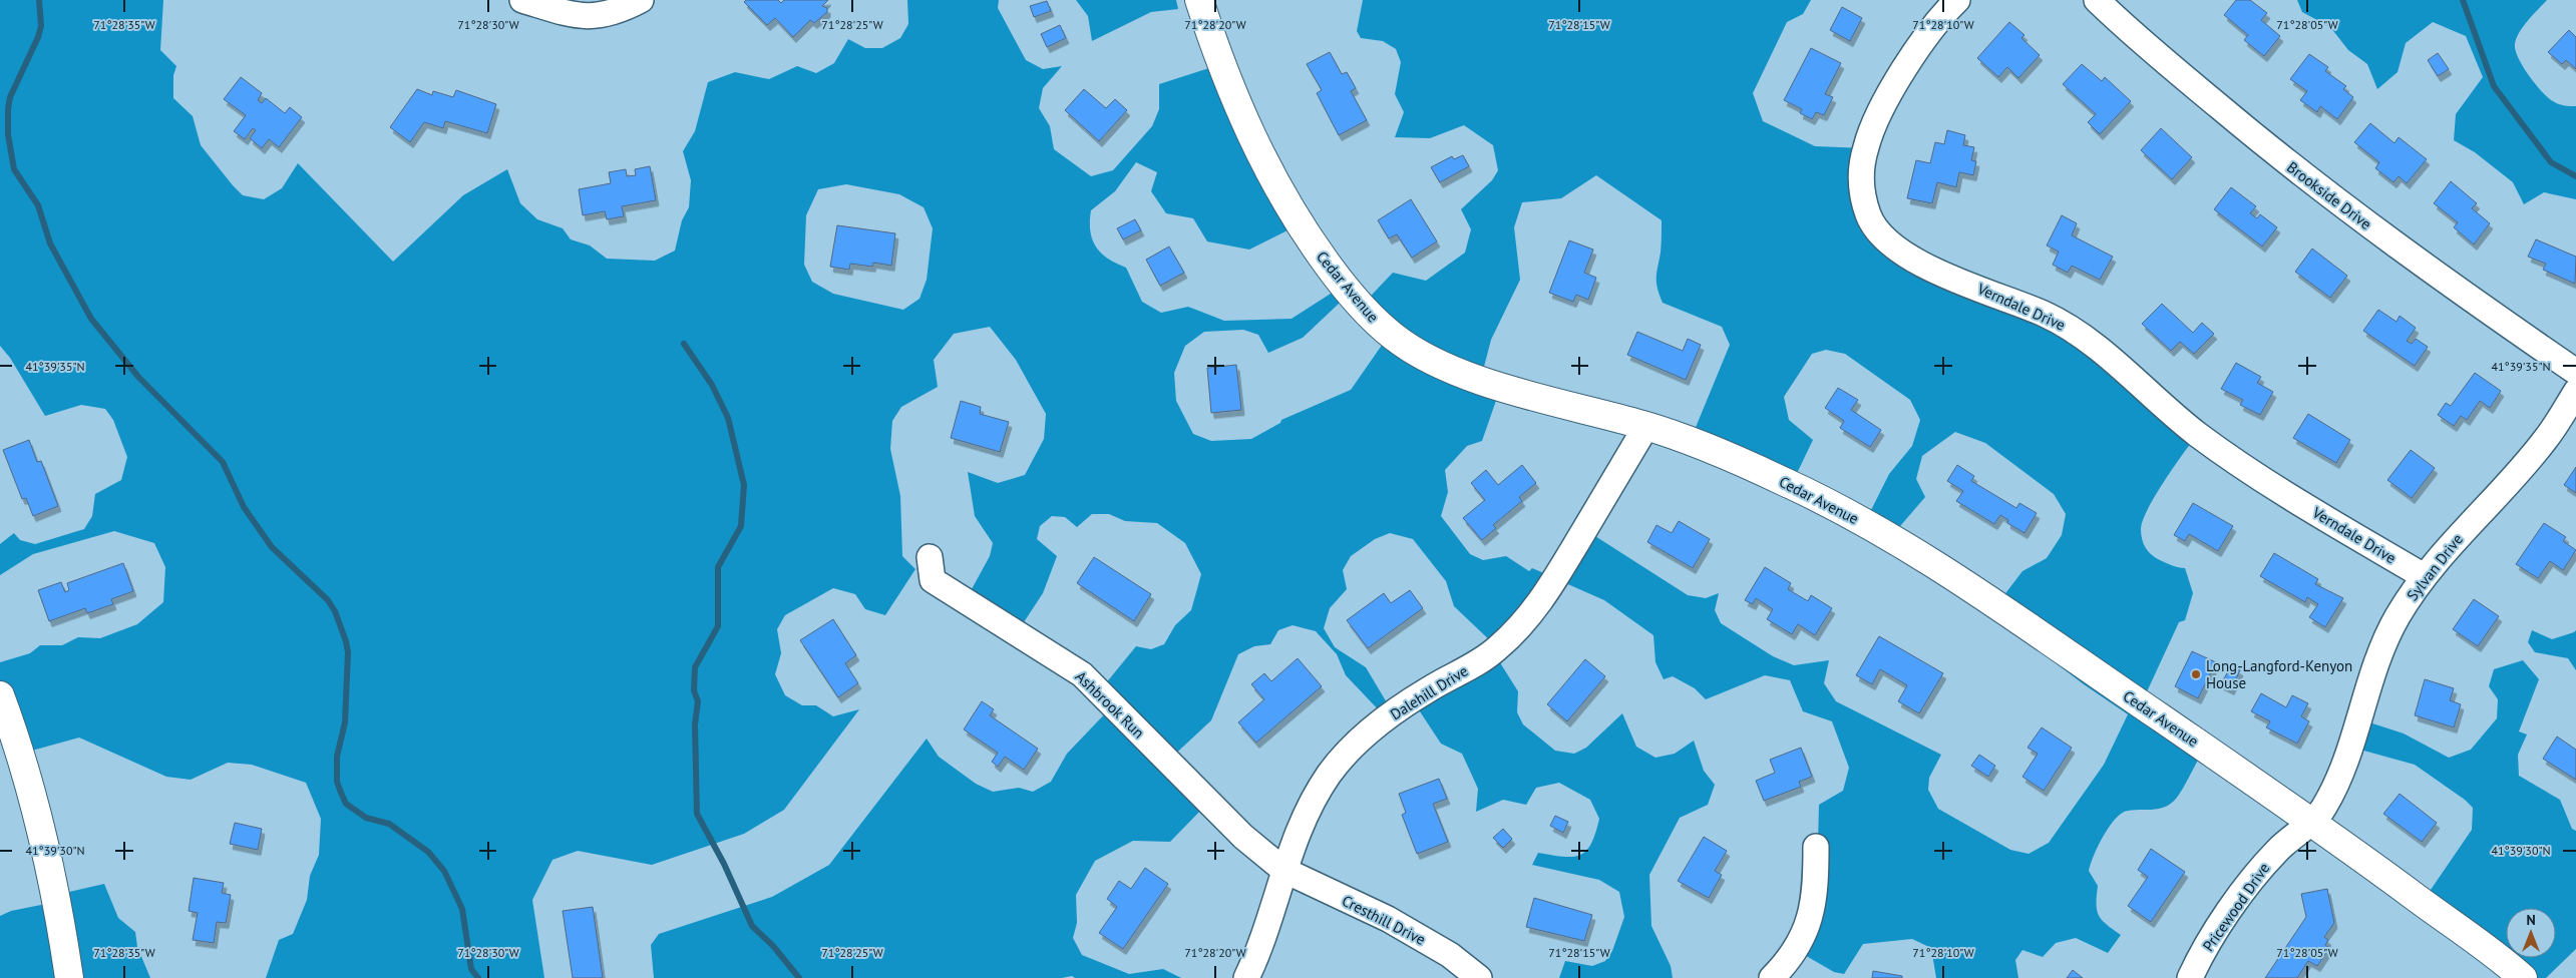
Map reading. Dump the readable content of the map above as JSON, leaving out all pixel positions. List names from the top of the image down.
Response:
{
  "streets": {
    "street": [
      "Brookside Drive",
      "Cedar Avenue",
      "Verndale Drive",
      "Sylvan Drive",
      "Dalehill Drive",
      "Ashbrook Run",
      "Pricewood Drive",
      "Cresthill Drive"
    ]
  },
  "crossings": [
    ["Cedar Avenue", "Sylvan Drive"],
    ["Cedar Avenue", "Dalehill Drive"],
    ["Cedar Avenue", "Pricewood Drive"],
    ["Verndale Drive", "Sylvan Drive"],
    ["Sylvan Drive", "Pricewood Drive"],
    ["Dalehill Drive", "Ashbrook Run"],
    ["Dalehill Drive", "Cresthill Drive"],
    ["Ashbrook Run", "Cresthill Drive"]
  ],
  "places": ["Long-Langford-Kenyon House"],
  "north": "top",
  "coordinates": [
    "71°28'35\"W",
    "71°28'30\"W",
    "71°28'25\"W",
    "71°28'20\"W",
    "71°28'15\"W",
    "71°28'10\"W",
    "71°28'05\"W",
    "41°39'35\"N",
    "41°39'30\"N"
  ]
}
